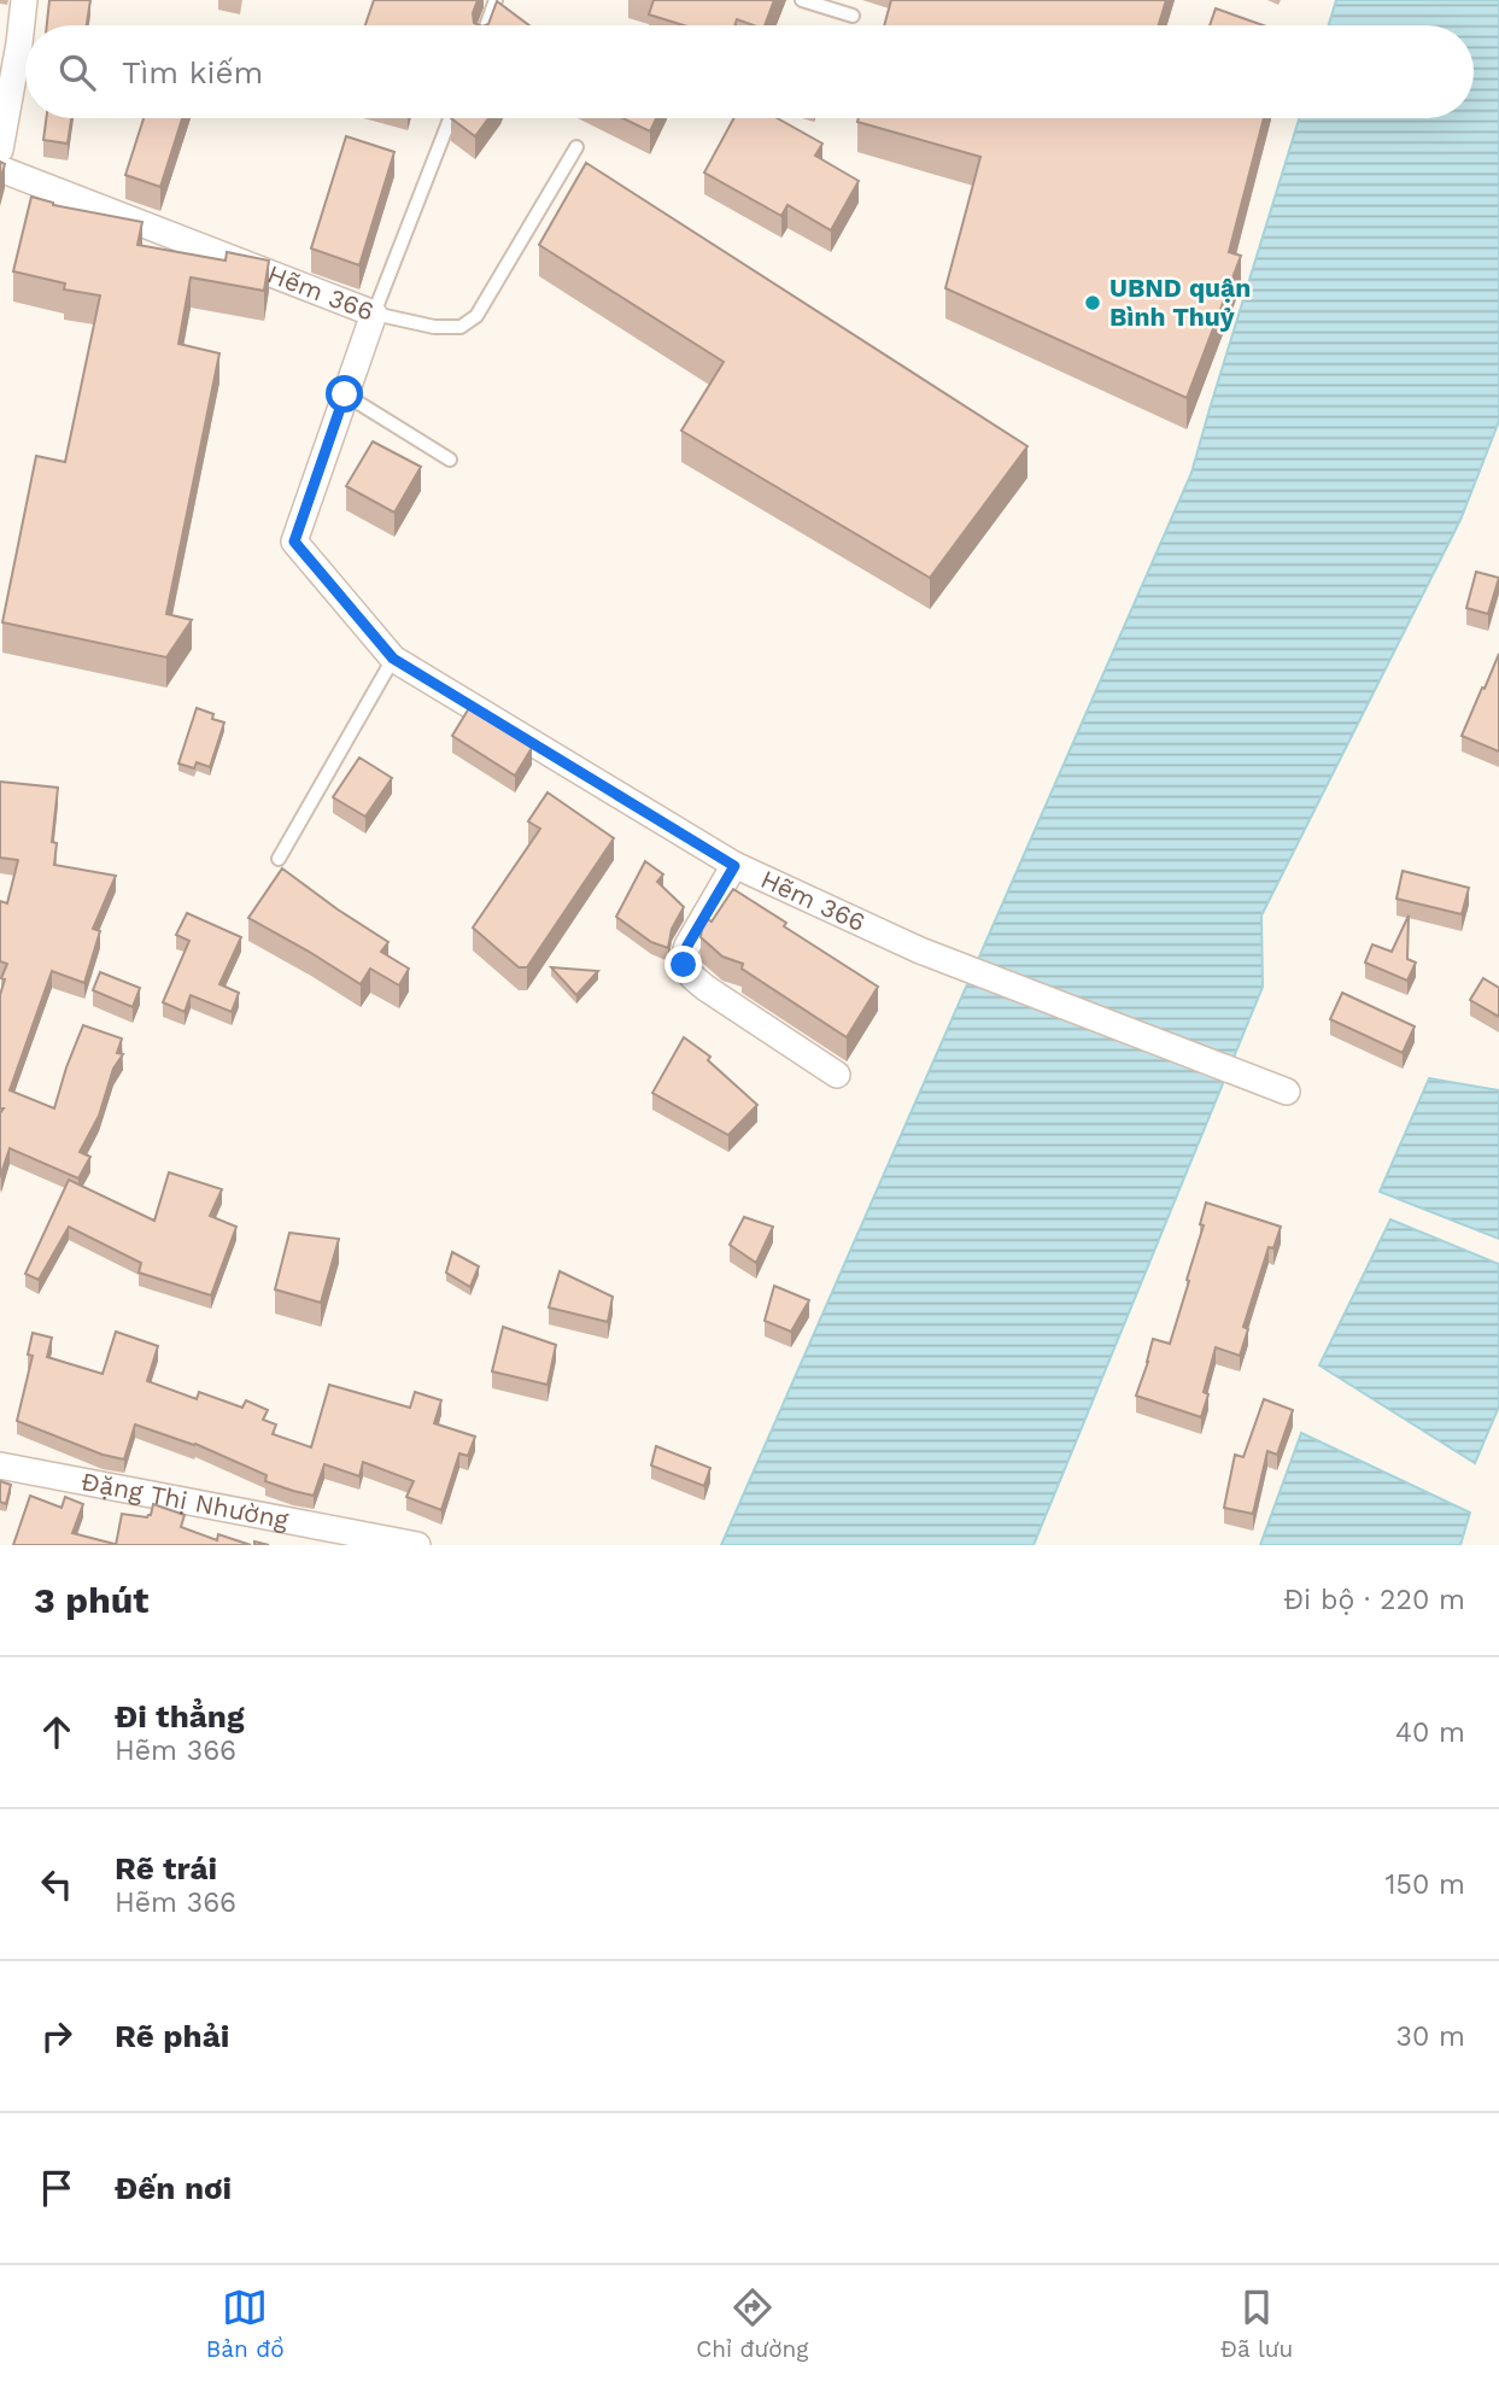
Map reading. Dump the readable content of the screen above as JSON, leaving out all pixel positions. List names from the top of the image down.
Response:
{
  "streets": {
    "street": ["Hẽm 366", "Đặng Thị Nhường"]
  },
  "places": ["UBND quận Bình Thuỷ"],
  "page": {
    "search": "Tìm kiếm",
    "heading": ["3 phút", "Đi bộ · 220 m"],
    "list": [
      ["Đi thẳng", "Hẽm 366", "40 m"],
      ["Rẽ trái", "Hẽm 366", "150 m"],
      ["Rẽ phải", "30 m"],
      "Đến nơi"
    ],
    "nav": ["Bản đồ", "Chỉ đường", "Đã lưu"]
  }
}
